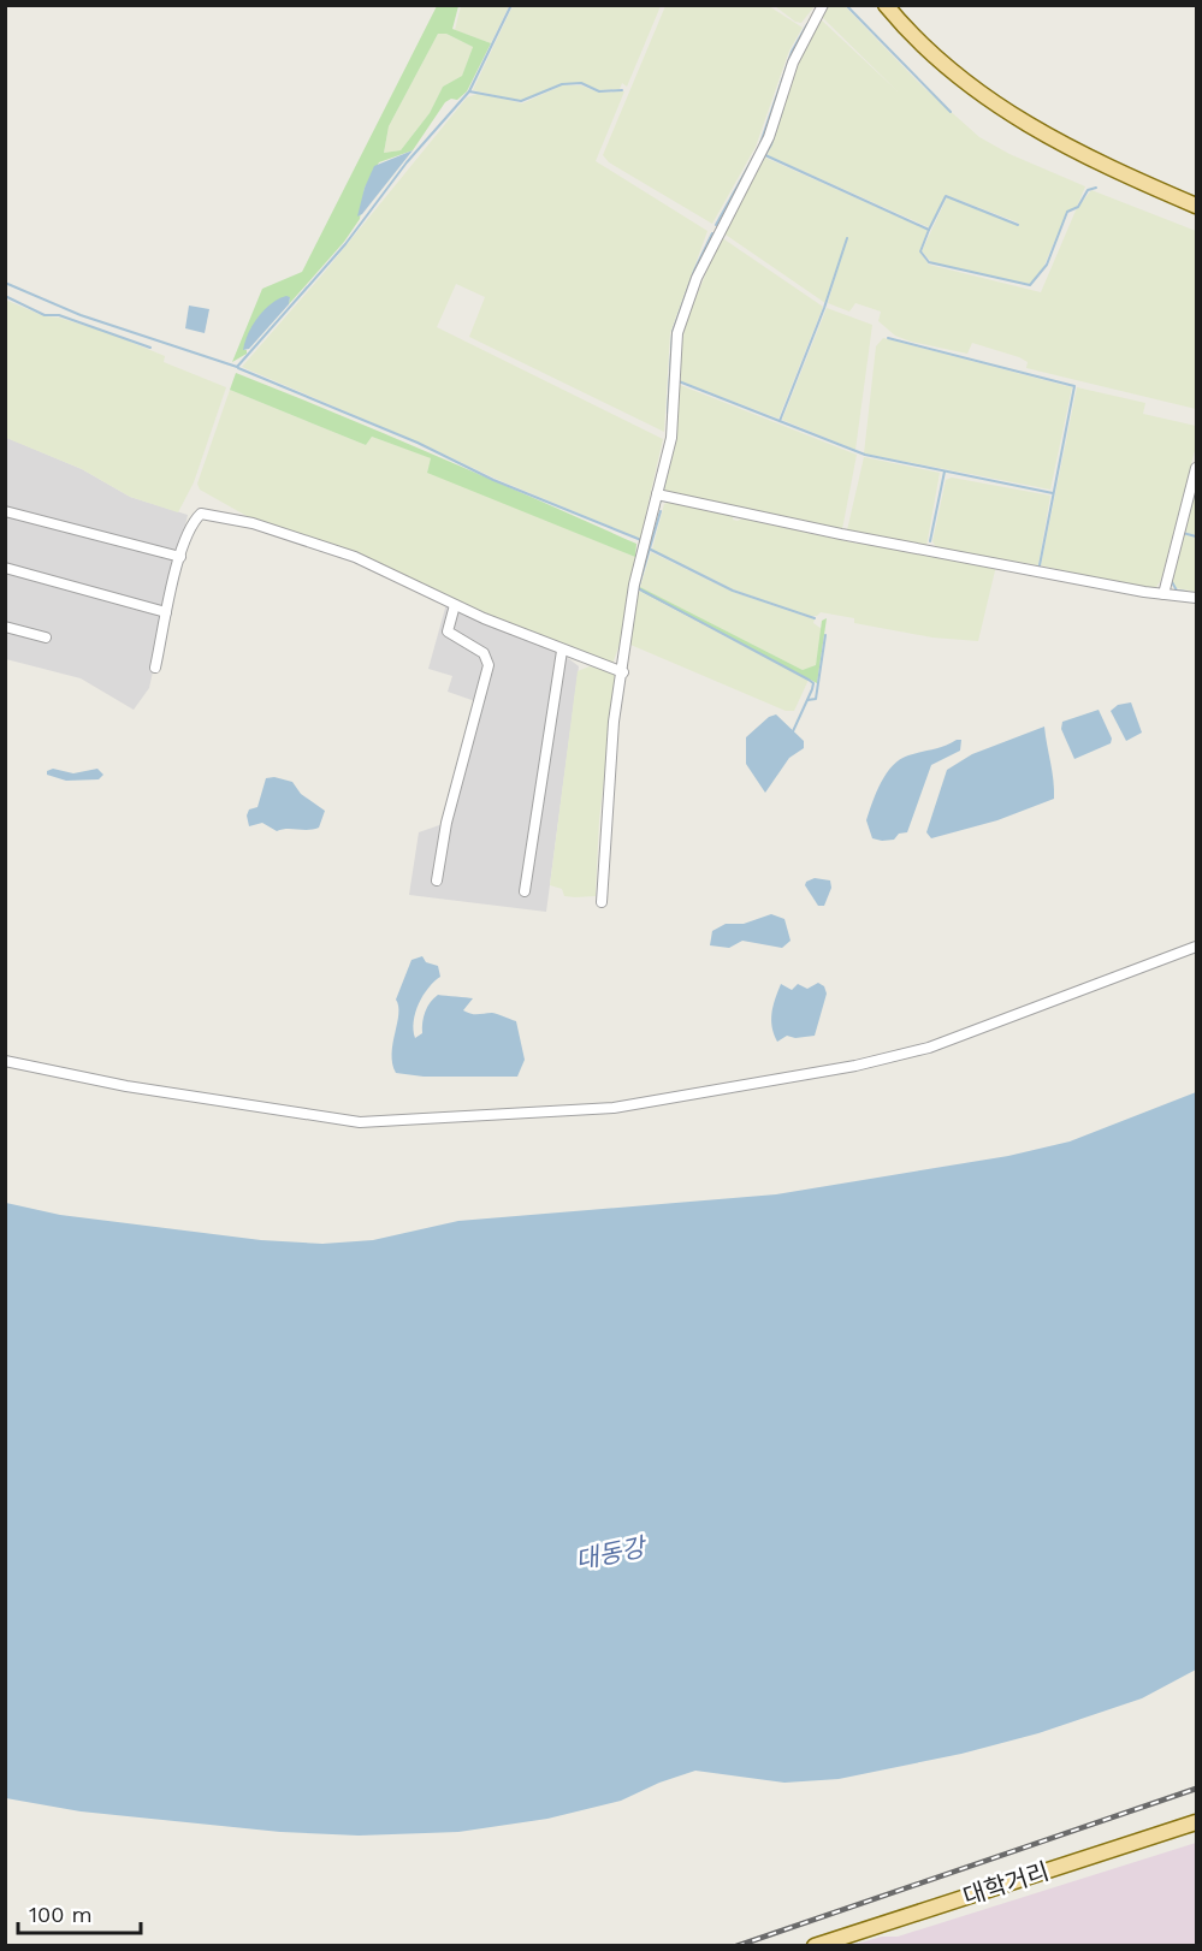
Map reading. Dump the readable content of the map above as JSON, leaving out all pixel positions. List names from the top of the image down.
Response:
{
  "streets": {
    "main road": ["대학거리"]
  },
  "water": ["대동강"],
  "scale_bar": "100 m"
}
